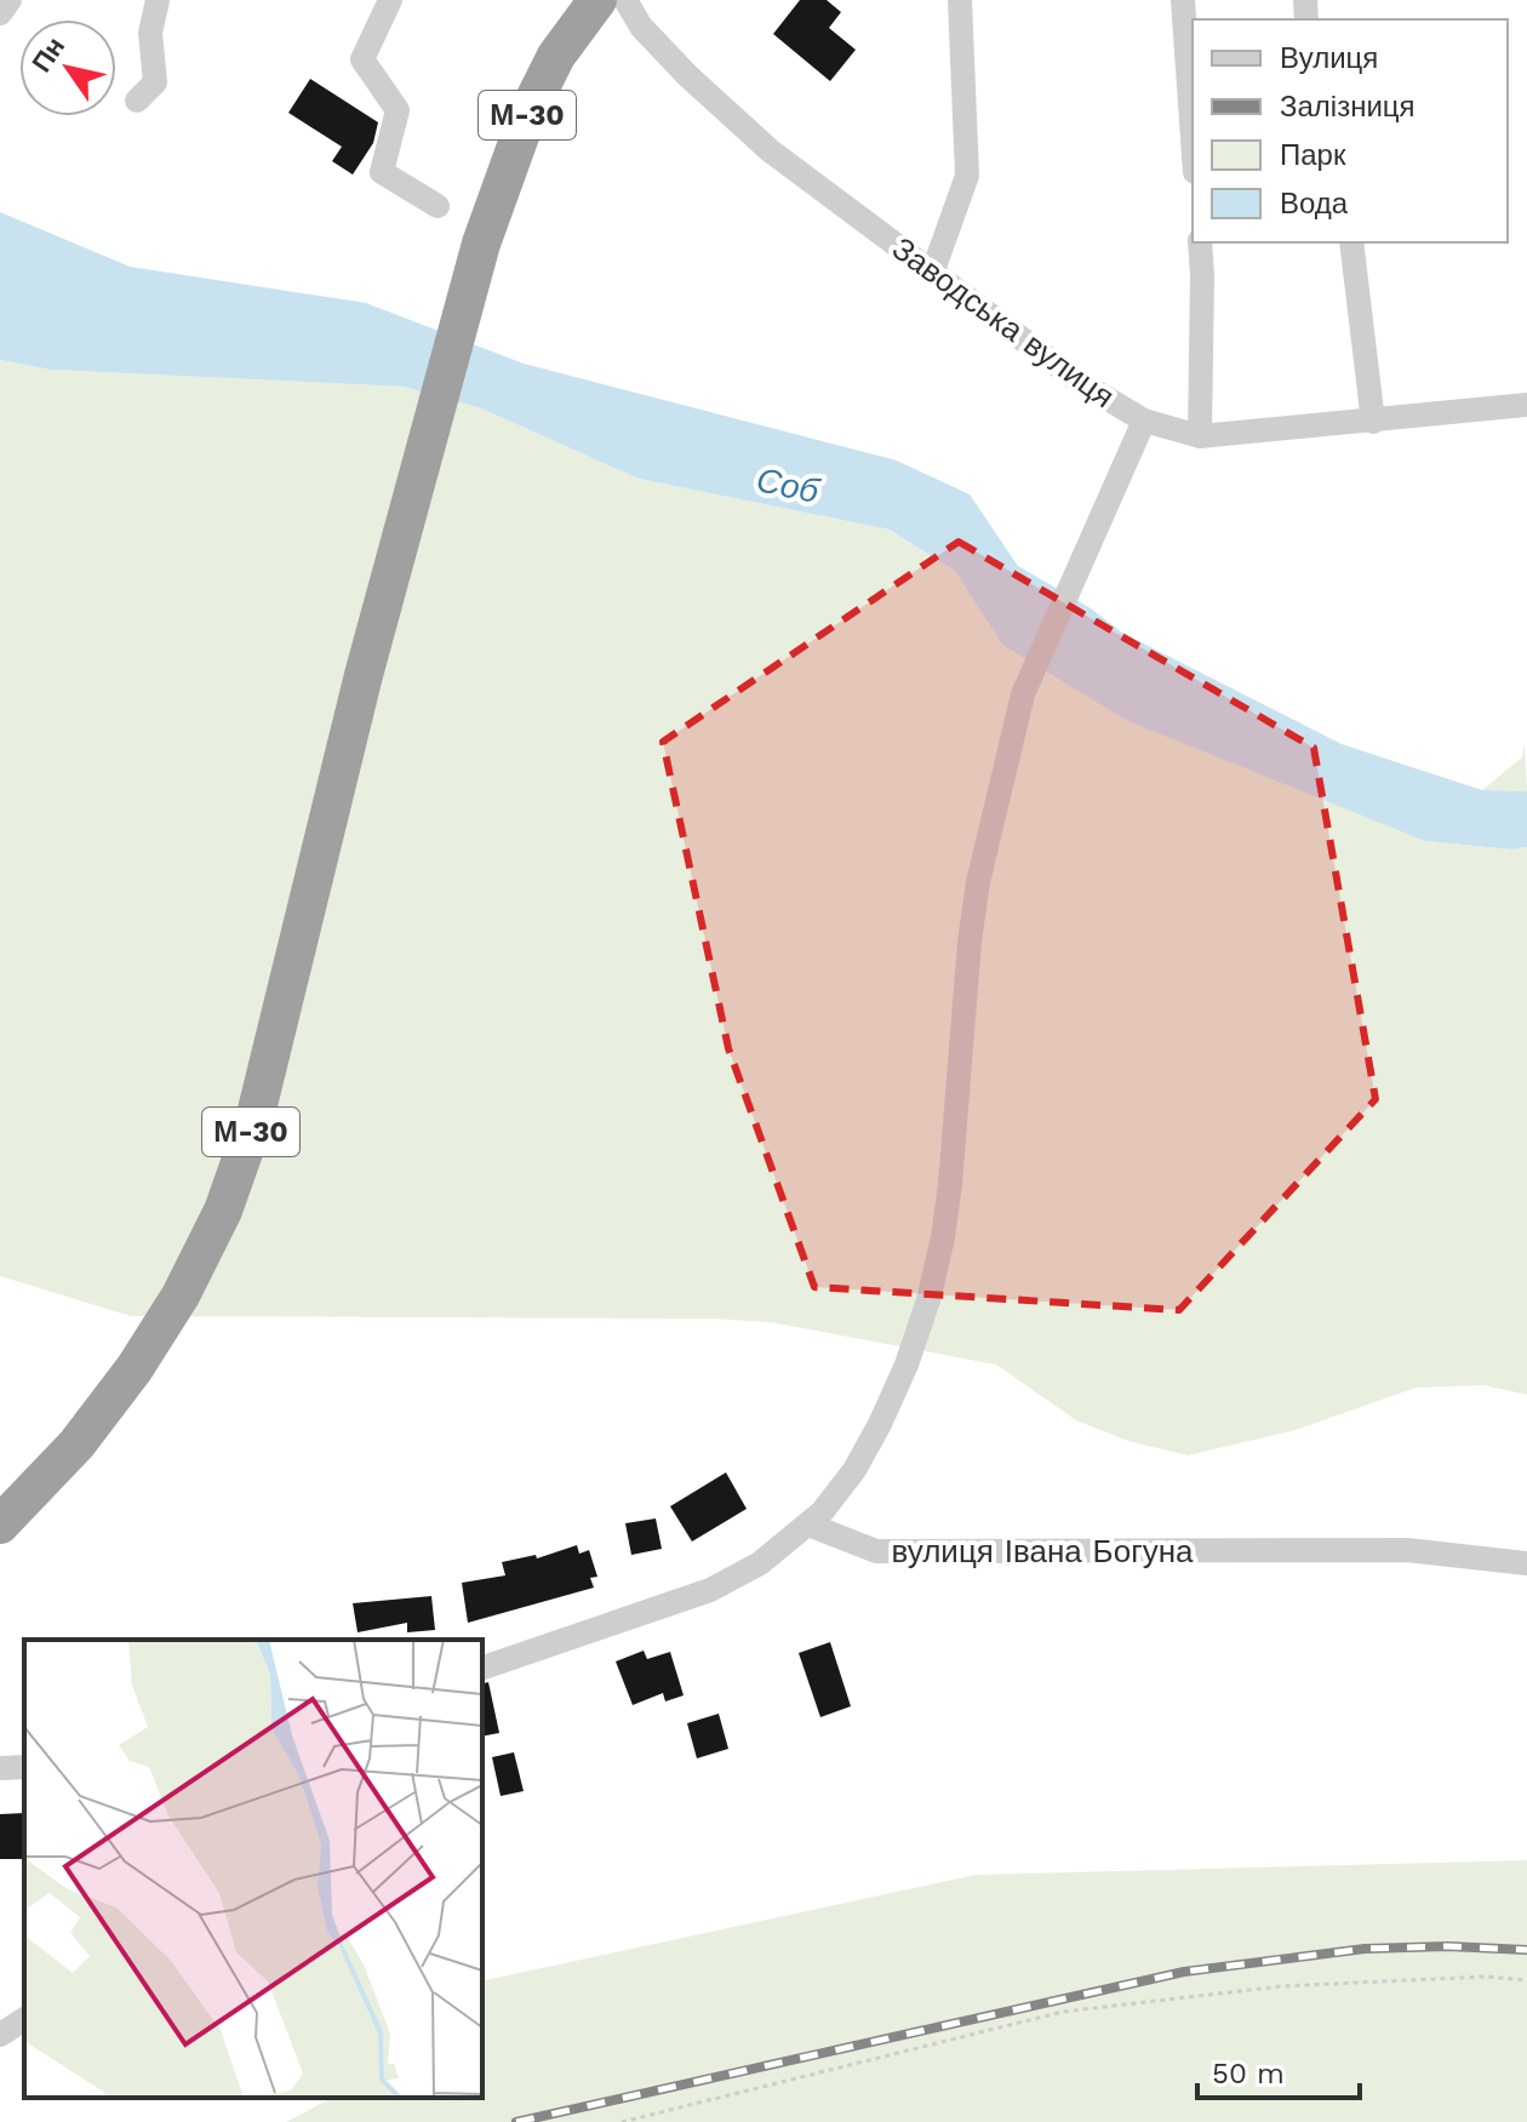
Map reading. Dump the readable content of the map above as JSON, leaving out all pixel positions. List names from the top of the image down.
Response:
{
  "streets": {
    "highway": ["М-30"],
    "street": ["Заводська вулиця", "вулиця Івана Богуна"]
  },
  "water": ["Соб"],
  "legend": [
    "Вулиця",
    "Залізниця",
    "Парк",
    "Вода"
  ],
  "scale_bar": "50 m",
  "north": "top left"
}
